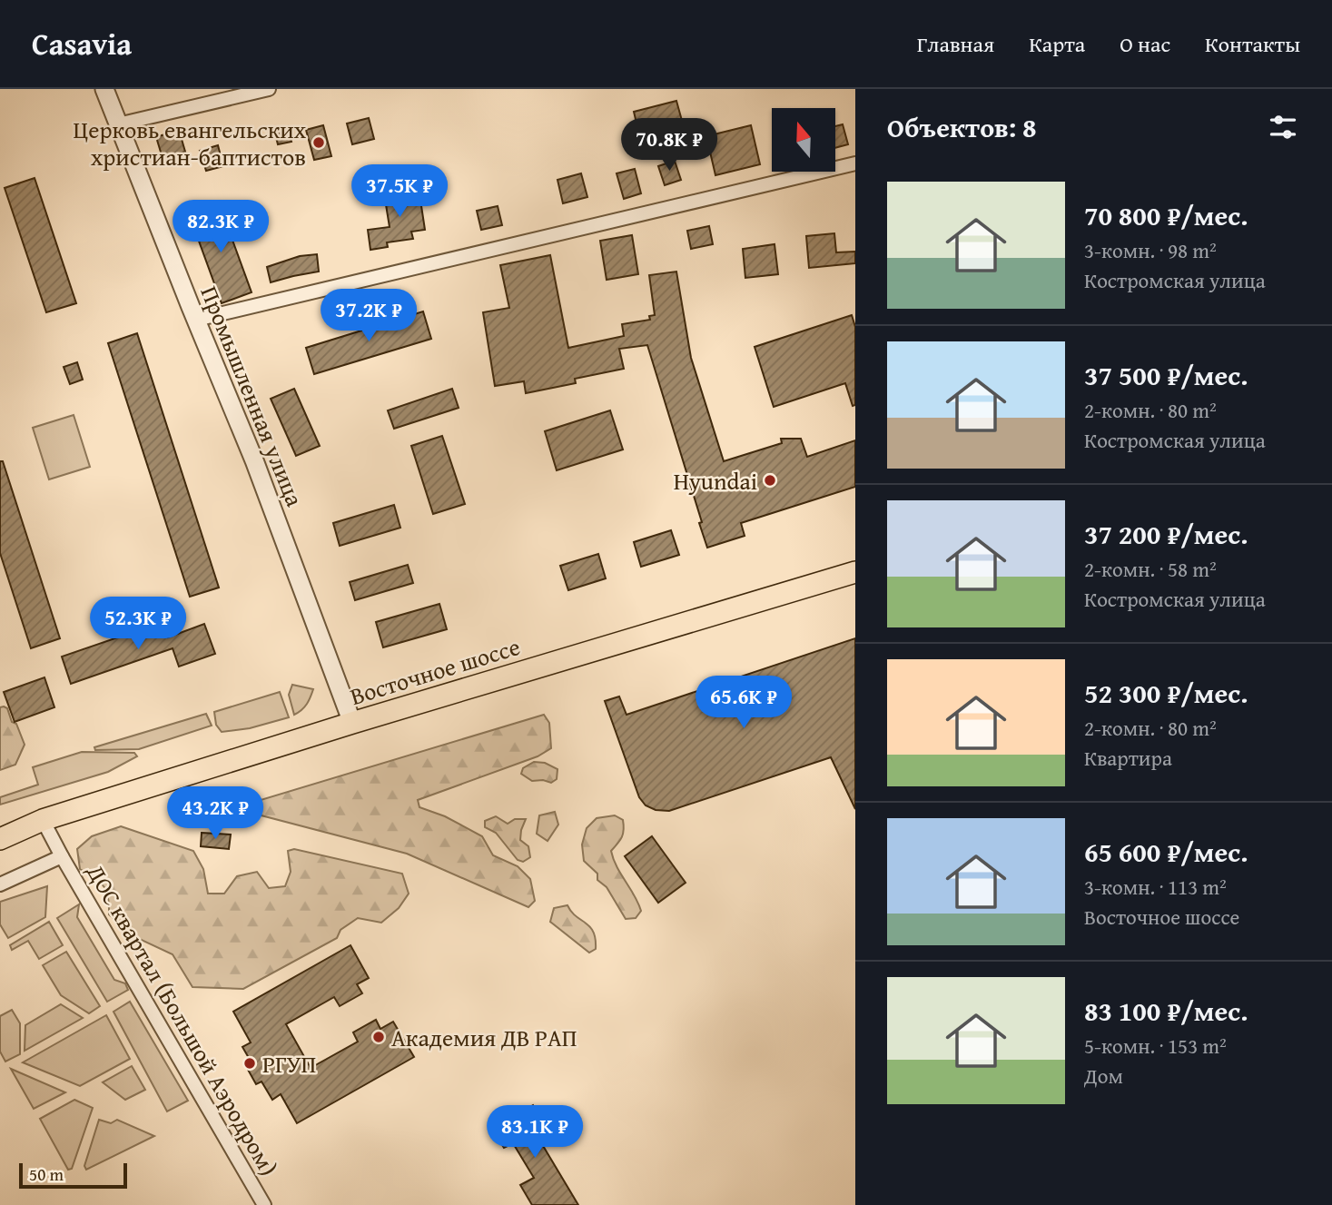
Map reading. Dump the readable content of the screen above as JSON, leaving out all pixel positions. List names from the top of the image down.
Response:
{
  "streets": {
    "main road": ["Восточное шоссе"],
    "street": ["Промышленная улица", "ДОС квартал (Большой Аэродром)"]
  },
  "crossings": [
    ["Промышленная улица", "Восточное шоссе"],
    ["Восточное шоссе", "ДОС квартал (Большой Аэродром)"]
  ],
  "places": [
    "Церковь евангельских христиан-баптистов",
    "Hyundai",
    "Академия ДВ РАП",
    "РГУП"
  ],
  "scale_bar": "50 m",
  "north": "top",
  "page": {
    "header": "Casavia",
    "nav": [
      "Главная",
      "Карта",
      "О нас",
      "Контакты"
    ],
    "heading": "Объектов: 8",
    "price": [
      "70.8K ₽",
      "37.5K ₽",
      "82.3K ₽",
      "37.2K ₽",
      "52.3K ₽",
      "65.6K ₽",
      "43.2K ₽",
      "83.1K ₽"
    ],
    "list": [
      {
        "name": "70 800 ₽/мес.",
        "note": "3-комн. · 98 m² · Костромская улица"
      },
      {
        "name": "37 500 ₽/мес.",
        "note": "2-комн. · 80 m² · Костромская улица"
      },
      {
        "name": "37 200 ₽/мес.",
        "note": "2-комн. · 58 m² · Костромская улица"
      },
      {
        "name": "52 300 ₽/мес.",
        "note": "2-комн. · 80 m² · Квартира"
      },
      {
        "name": "65 600 ₽/мес.",
        "note": "3-комн. · 113 m² · Восточное шоссе"
      },
      {
        "name": "83 100 ₽/мес.",
        "note": "5-комн. · 153 m² · Дом"
      }
    ],
    "scale": "50 m"
  }
}
